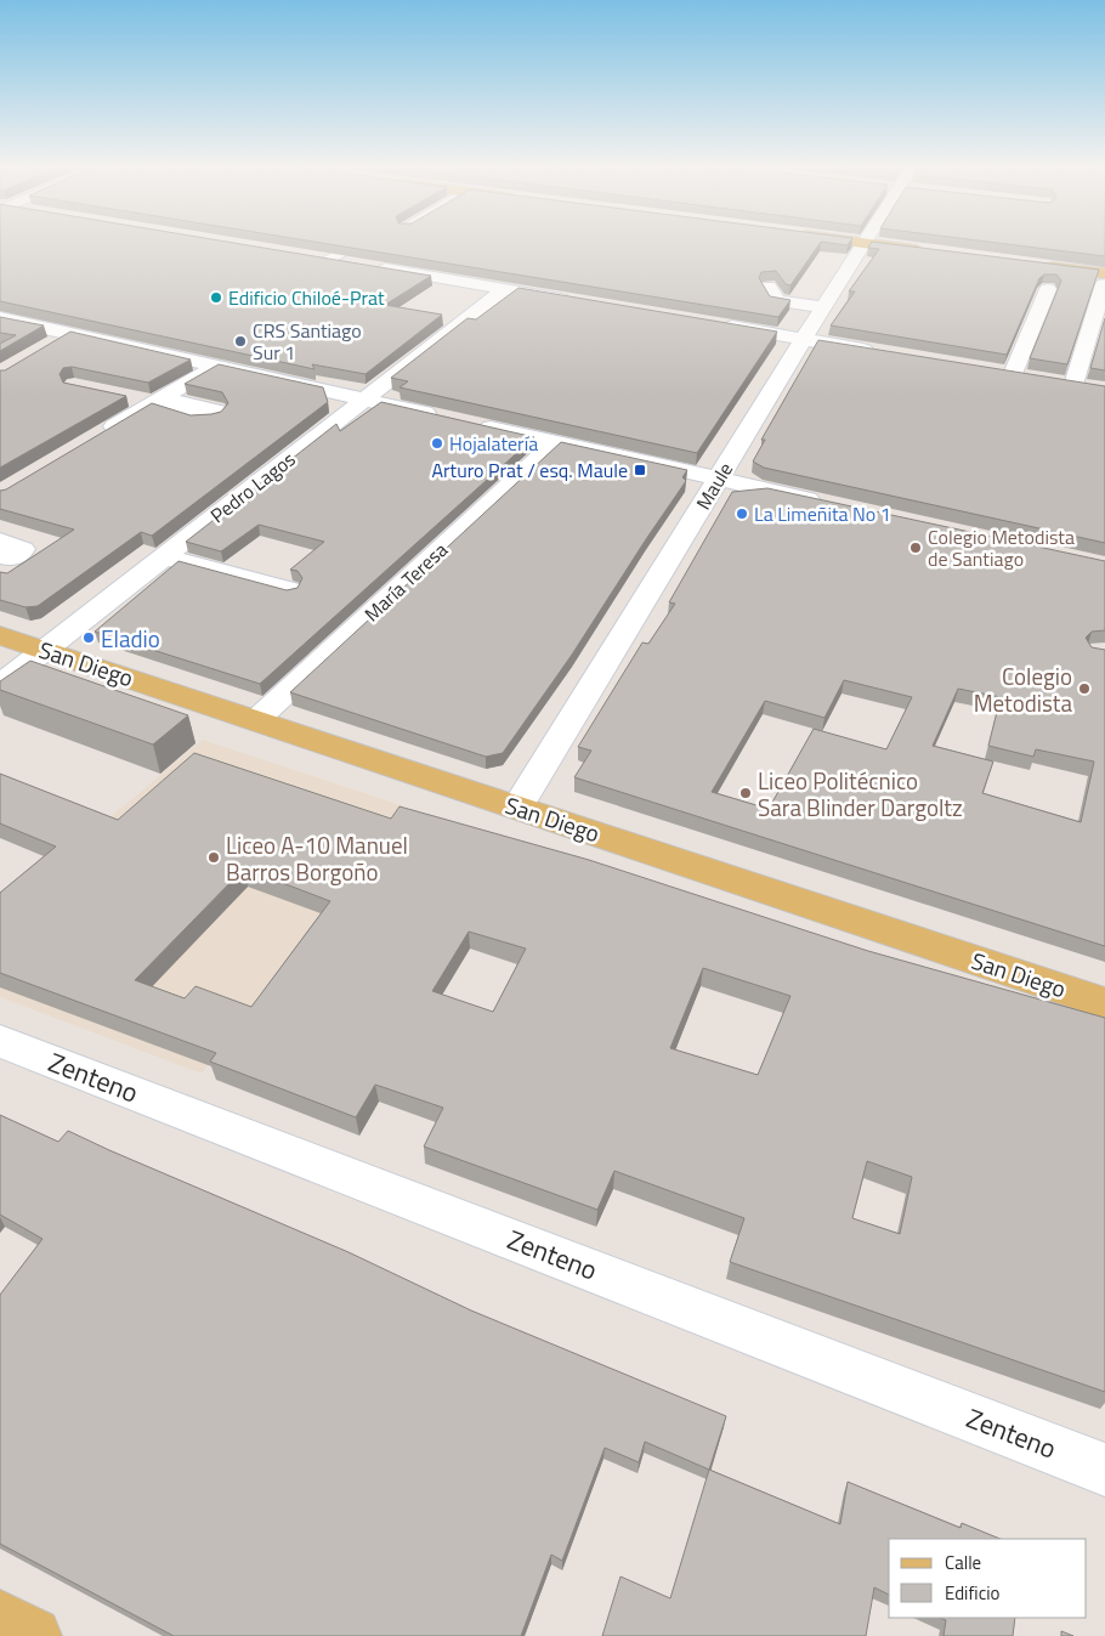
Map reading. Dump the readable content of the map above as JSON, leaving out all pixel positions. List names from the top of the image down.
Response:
{
  "streets": {
    "main road": ["San Diego"],
    "street": [
      "Maule",
      "Pedro Lagos",
      "María Teresa",
      "Zenteno"
    ]
  },
  "crossings": [
    ["Maule", "San Diego"],
    ["Pedro Lagos", "San Diego"],
    ["María Teresa", "San Diego"]
  ],
  "places": {
    "other": [
      "Edificio Chiloé-Prat",
      "CRS Santiago Sur 1",
      "Hojalatería",
      "La Limeñita No 1",
      "Colegio Metodista de Santiago",
      "Eladio",
      "Colegio Metodista",
      "Liceo Politécnico Sara Blinder Dargoltz",
      "Liceo A-10 Manuel Barros Borgoño"
    ],
    "transit": ["Arturo Prat / esq. Maule"]
  },
  "legend": ["Calle", "Edificio"]
}
